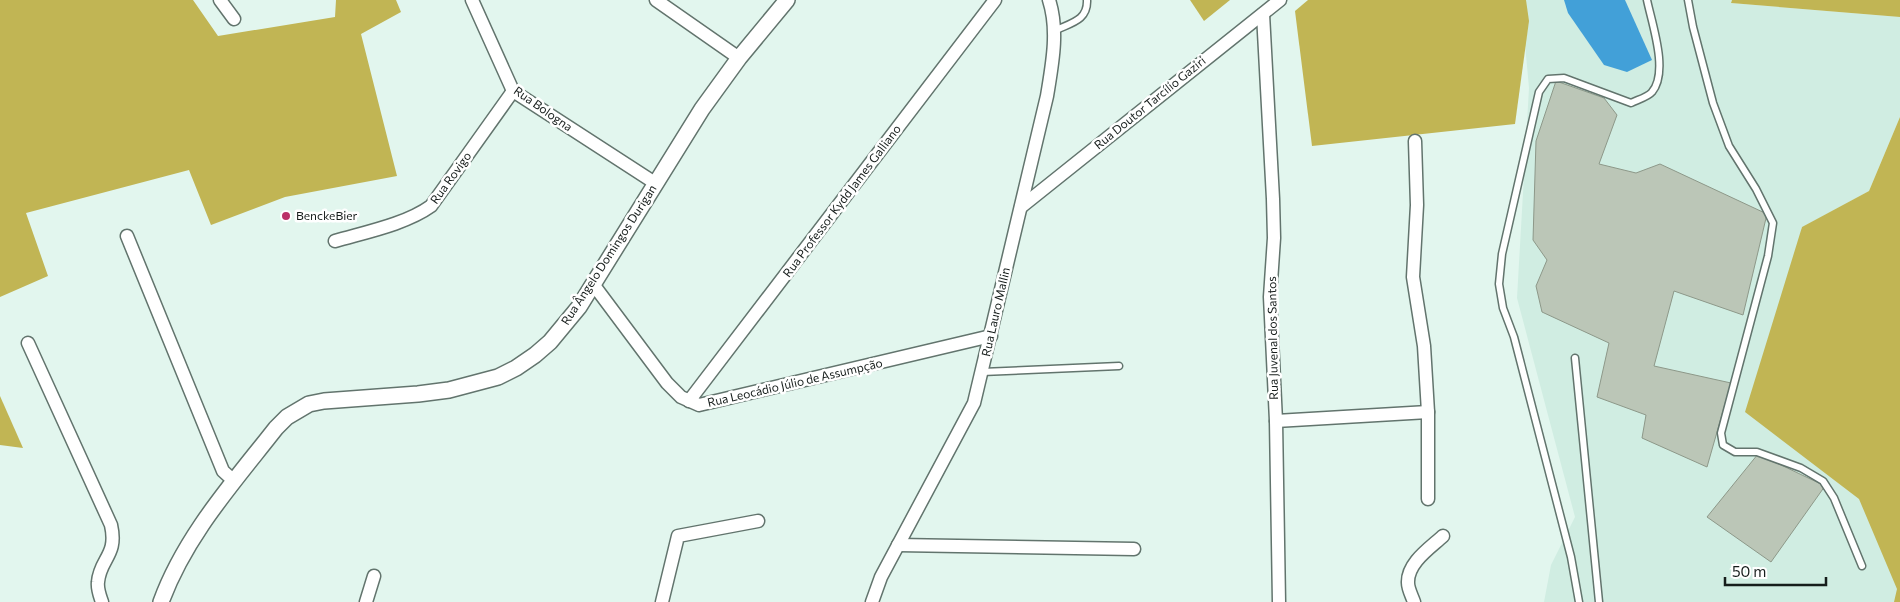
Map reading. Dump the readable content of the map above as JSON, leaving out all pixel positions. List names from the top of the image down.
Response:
{
  "streets": {
    "street": [
      "Rua Doutor Tarcílio Gaziri",
      "Rua Bologna",
      "Rua Rovigo",
      "Rua Professor Kydd James Galliano",
      "Rua Ângelo Domingos Durigan",
      "Rua Lauro Mallin",
      "Rua Juvenal dos Santos",
      "Rua Leocádio Júlio de Assumpção"
    ]
  },
  "crossings": [
    ["Rua Doutor Tarcílio Gaziri", "Rua Lauro Mallin"],
    ["Rua Doutor Tarcílio Gaziri", "Rua Juvenal dos Santos"],
    ["Rua Bologna", "Rua Rovigo"],
    ["Rua Bologna", "Rua Ângelo Domingos Durigan"],
    ["Rua Professor Kydd James Galliano", "Rua Leocádio Júlio de Assumpção"],
    ["Rua Ângelo Domingos Durigan", "Rua Leocádio Júlio de Assumpção"],
    ["Rua Lauro Mallin", "Rua Leocádio Júlio de Assumpção"]
  ],
  "places": ["BenckeBier"],
  "scale_bar": "50 m"
}
